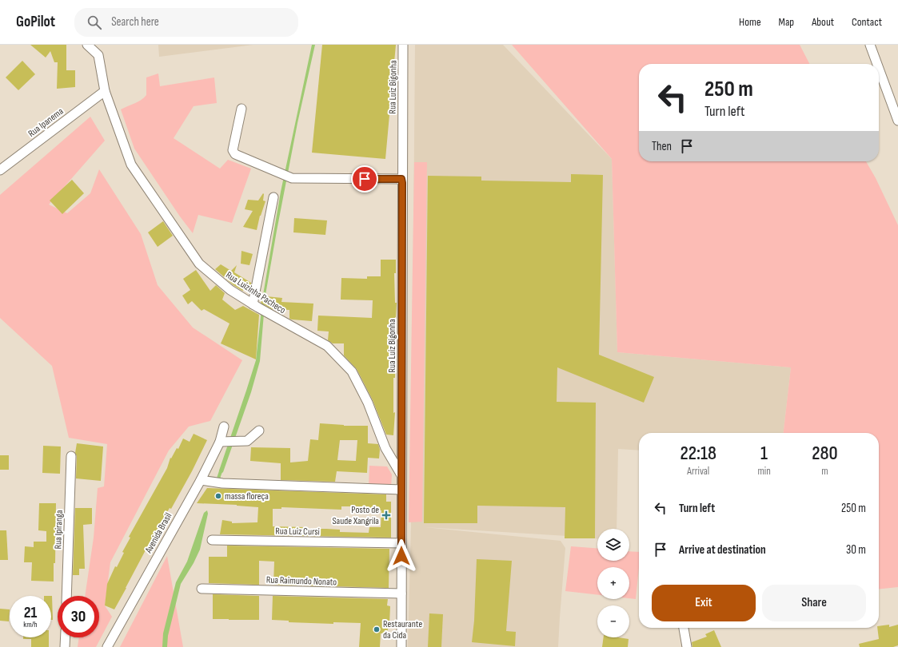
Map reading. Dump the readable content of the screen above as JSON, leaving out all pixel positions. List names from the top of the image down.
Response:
{
  "streets": {
    "street": [
      "Rua Luiz Bigonha",
      "Rua Ipanema",
      "Rua Luizinha Pacheco",
      "Rua Ipiranga",
      "Rua Luiz Cursi",
      "Avenida Brasil",
      "Rua Raimundo Nonato"
    ]
  },
  "crossings": [
    ["Rua Luiz Bigonha", "Rua Luizinha Pacheco"],
    ["Rua Luiz Bigonha", "Rua Luiz Cursi"],
    ["Rua Luiz Bigonha", "Rua Raimundo Nonato"],
    ["Rua Ipanema", "Rua Luizinha Pacheco"]
  ],
  "places": {
    "other": ["massa floreça", "Restaurante da Cida"],
    "health": ["Posto de Saude Xangrila"]
  },
  "page": {
    "header": "GoPilot",
    "search": "Search here",
    "nav": [
      "Home",
      "Map",
      "About",
      "Contact"
    ],
    "turn": ["250 m", "Turn left"],
    "then": "Then",
    "eta": [
      "22:18",
      "Arrival",
      "1",
      "min",
      "280",
      "m"
    ],
    "list": [
      {
        "name": "Turn left",
        "value": "250 m"
      },
      {
        "name": "Arrive at destination",
        "value": "30 m"
      }
    ],
    "map_buttons": ["+", "−"],
    "buttons": ["Exit", "Share"],
    "speed": "21 km/h",
    "limit": "30"
  }
}
